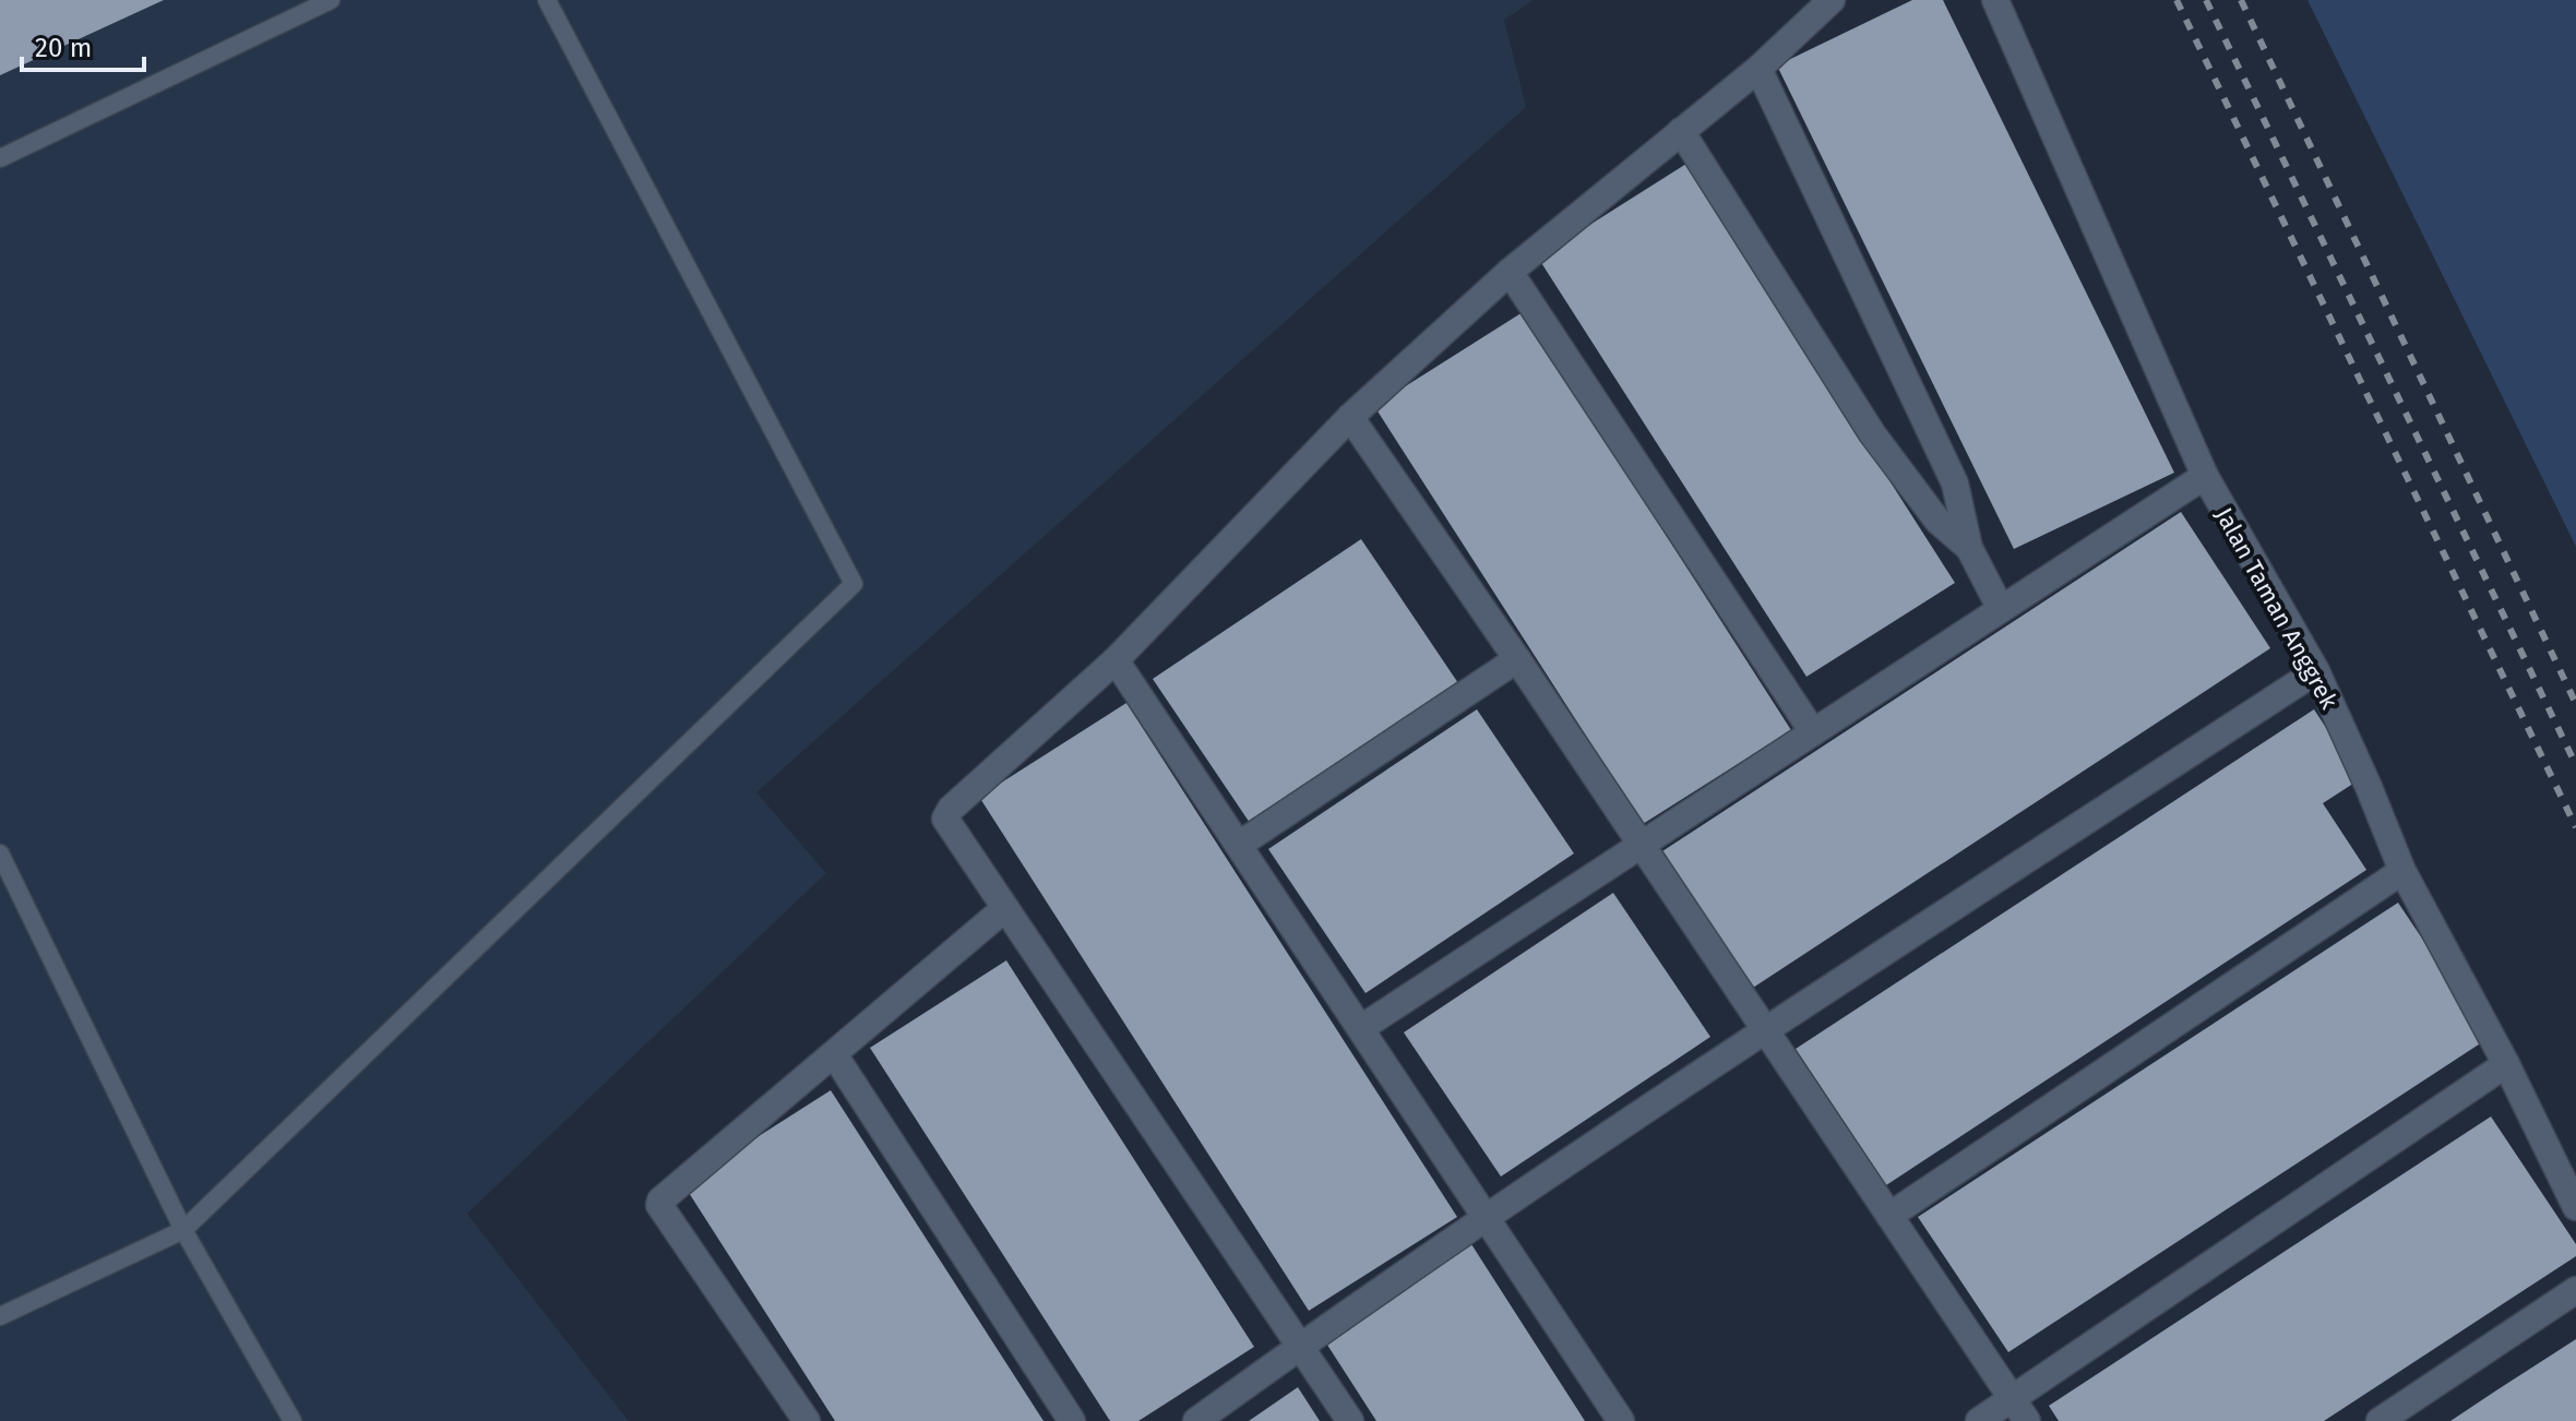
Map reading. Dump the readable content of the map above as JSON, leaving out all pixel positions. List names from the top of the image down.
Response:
{
  "streets": {
    "street": ["Jalan Taman Anggrek"]
  },
  "scale_bar": "20 m"
}
